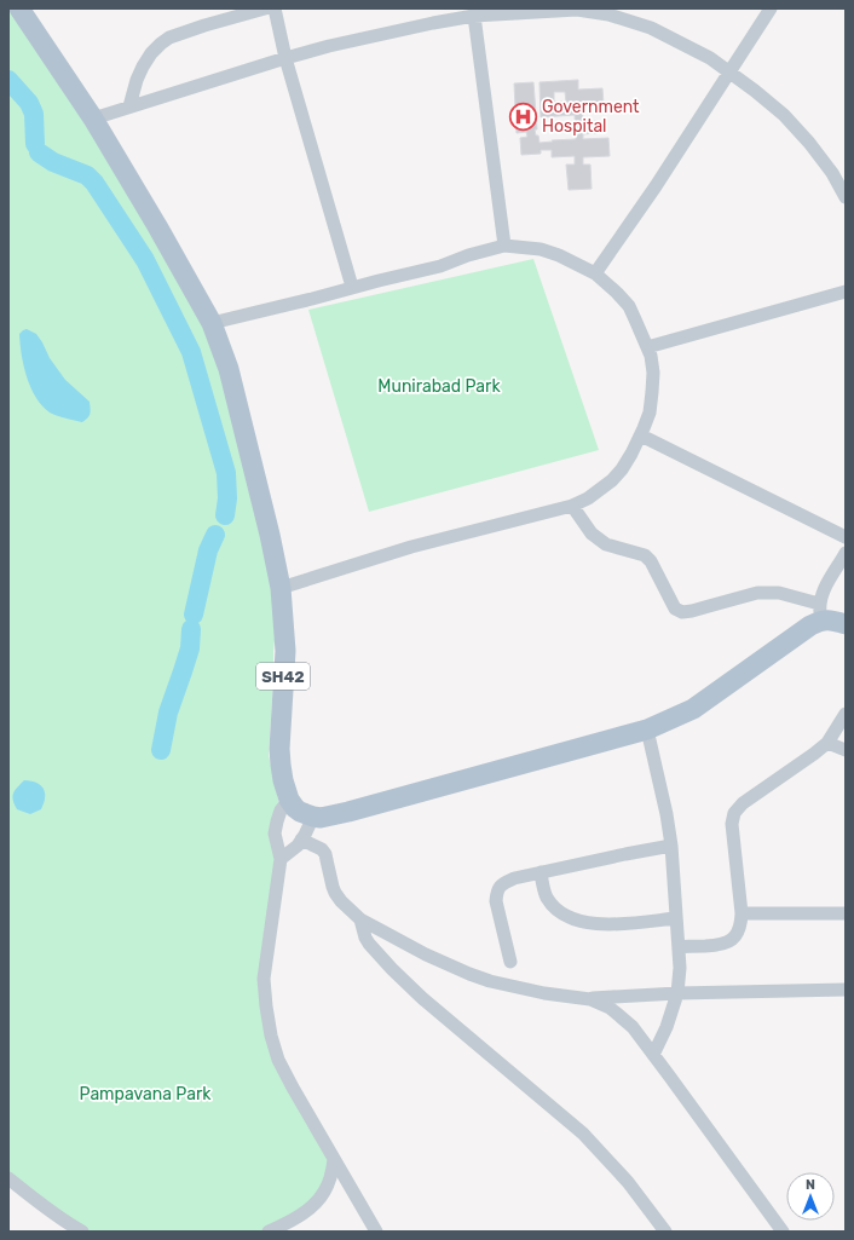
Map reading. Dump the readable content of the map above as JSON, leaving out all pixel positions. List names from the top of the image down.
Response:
{
  "streets": {
    "main road": ["SH42"]
  },
  "parks": ["Munirabad Park", "Pampavana Park"],
  "places": {
    "hospital": ["Government Hospital"]
  },
  "north": "top"
}
